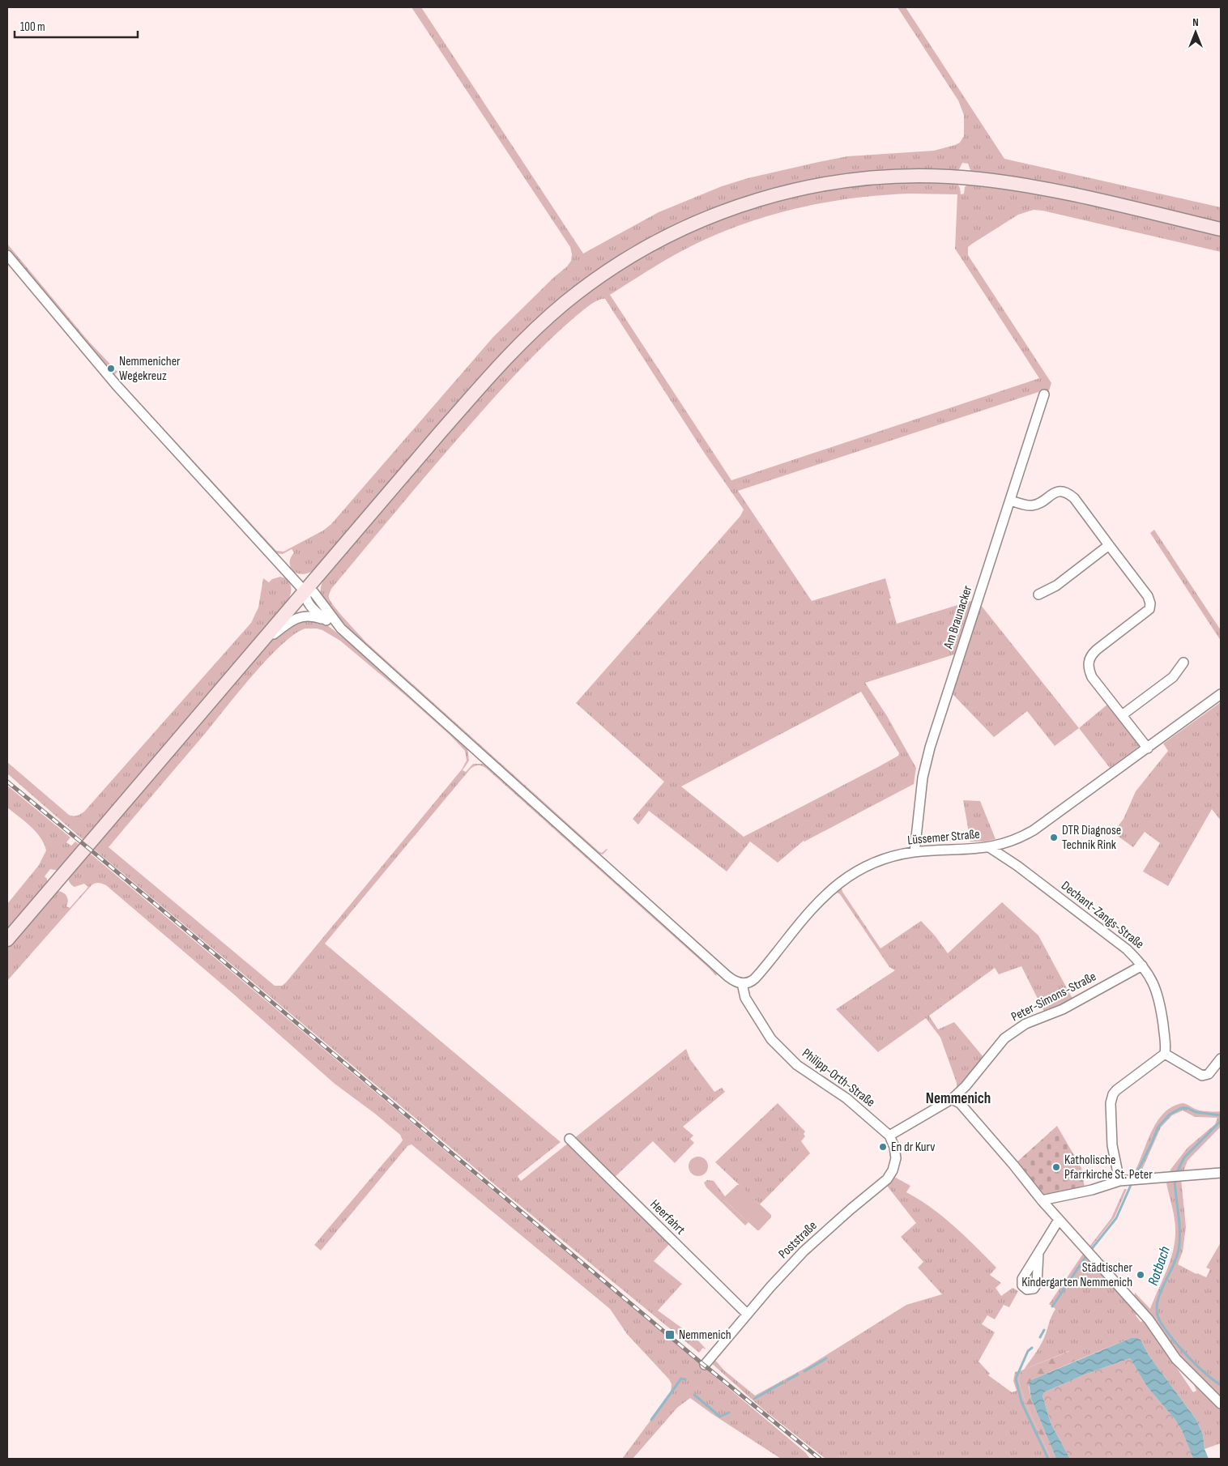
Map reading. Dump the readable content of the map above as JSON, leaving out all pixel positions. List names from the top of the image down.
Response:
{
  "streets": {
    "street": [
      "Am Braunacker",
      "Lüssemer Straße",
      "Dechant-Zangs-Straße",
      "Peter-Simons-Straße",
      "Philipp-Orth-Straße",
      "Heerfahrt",
      "Poststraße"
    ]
  },
  "crossings": [
    ["Am Braunacker", "Lüssemer Straße"],
    ["Lüssemer Straße", "Dechant-Zangs-Straße"],
    ["Lüssemer Straße", "Philipp-Orth-Straße"],
    ["Dechant-Zangs-Straße", "Peter-Simons-Straße"],
    ["Philipp-Orth-Straße", "Poststraße"],
    ["Heerfahrt", "Poststraße"]
  ],
  "districts": ["Nemmenich"],
  "water": ["Rotbach"],
  "places": {
    "other": [
      "Nemmenicher Wegekreuz",
      "DTR Diagnose Technik Rink",
      "En dr Kurv",
      "Katholische Pfarrkirche St. Peter",
      "Städtischer Kindergarten Nemmenich"
    ],
    "transit": ["Nemmenich"]
  },
  "scale_bar": "100 m",
  "north": "top"
}
